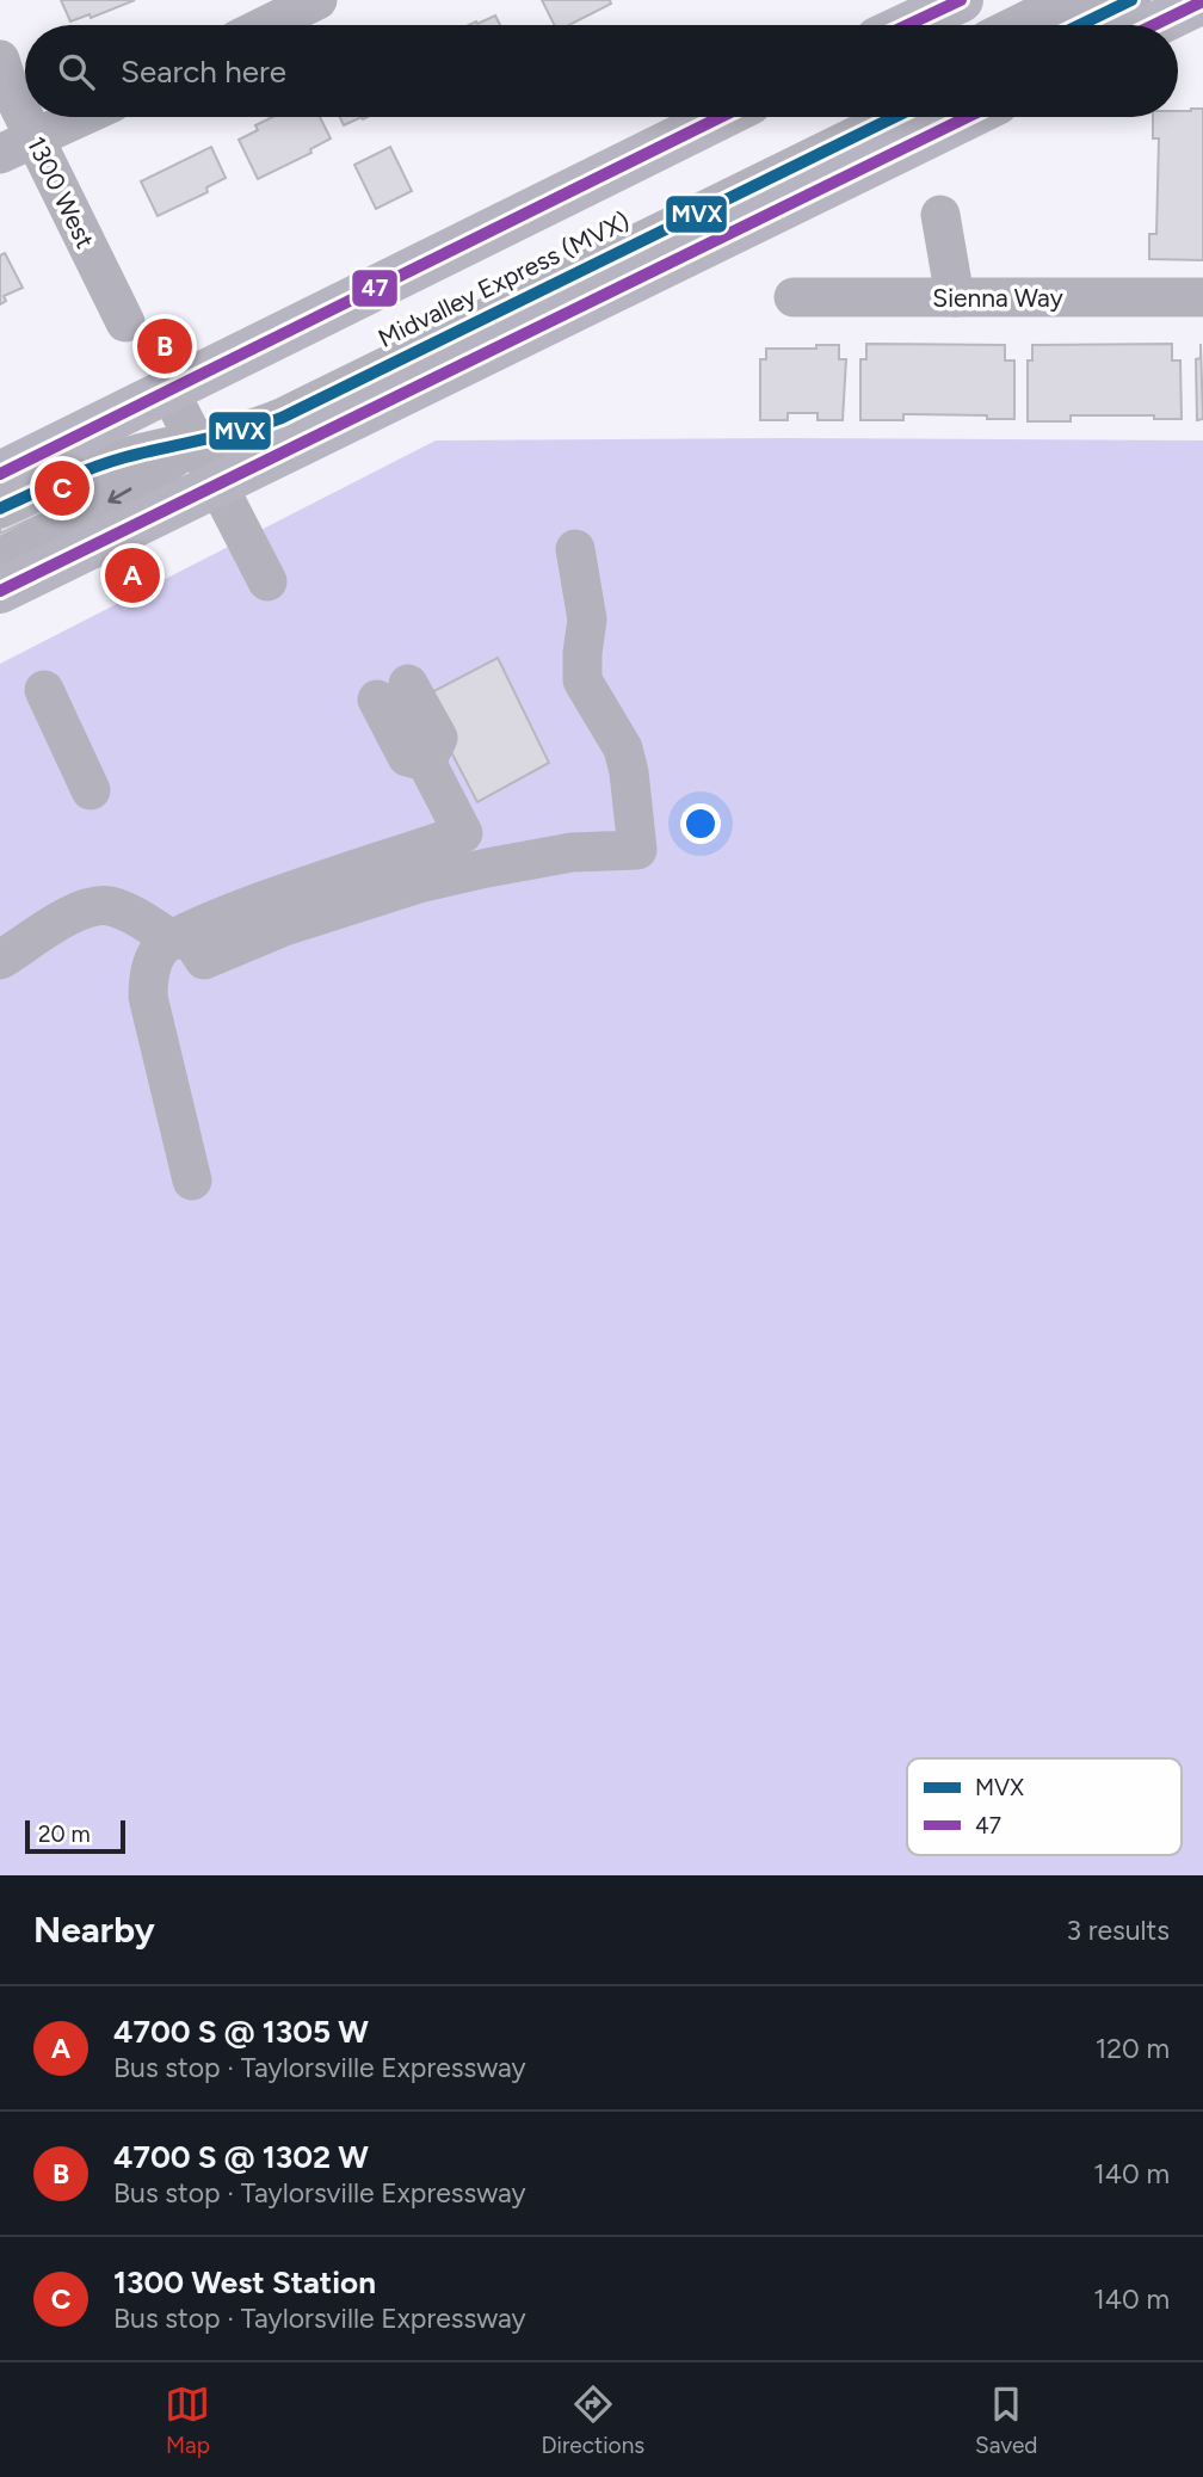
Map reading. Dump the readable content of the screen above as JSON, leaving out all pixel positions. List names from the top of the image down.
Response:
{
  "streets": {
    "street": ["1300 West", "Midvalley Express (MVX)", "Sienna Way"]
  },
  "lines": ["transit line MVX", "transit line 47"],
  "legend": ["MVX", "47"],
  "scale_bar": "20 m",
  "page": {
    "search": "Search here",
    "pins": ["B", "C", "A"],
    "scale": "20 m",
    "heading": ["Nearby", "3 results"],
    "list": [
      {
        "mark": "A",
        "name": "4700 S @ 1305 W",
        "note": "Bus stop · Taylorsville Expressway",
        "value": "120 m"
      },
      {
        "mark": "B",
        "name": "4700 S @ 1302 W",
        "note": "Bus stop · Taylorsville Expressway",
        "value": "140 m"
      },
      {
        "mark": "C",
        "name": "1300 West Station",
        "note": "Bus stop · Taylorsville Expressway",
        "value": "140 m"
      }
    ],
    "nav": ["Map", "Directions", "Saved"]
  }
}
